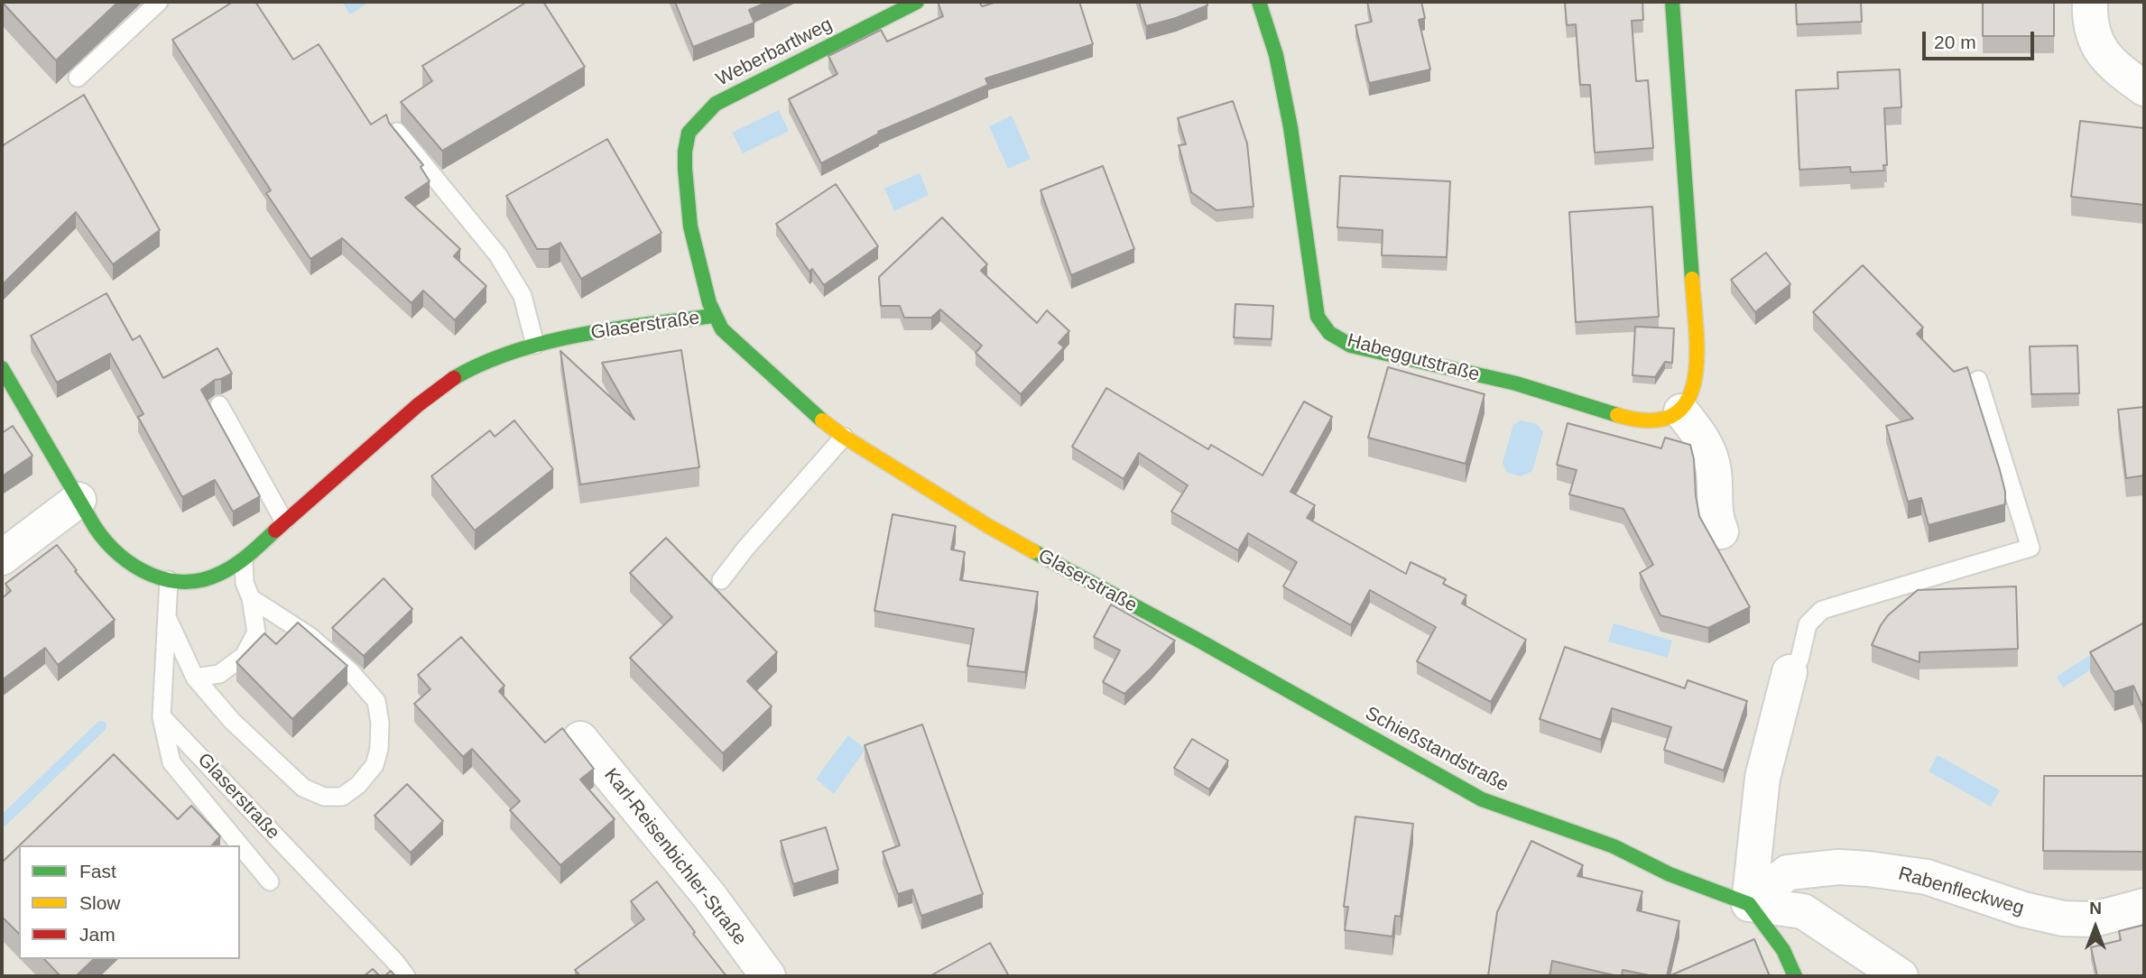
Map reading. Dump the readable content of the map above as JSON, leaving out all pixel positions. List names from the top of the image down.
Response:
{
  "streets": {
    "street": [
      "Weberbartlweg",
      "Glaserstraße",
      "Habeggutstraße",
      "Schießstandstraße",
      "Karl-Reisenbichler-Straße",
      "Rabenfleckweg"
    ]
  },
  "crossings": [
    ["Weberbartlweg", "Glaserstraße"],
    ["Glaserstraße", "Schießstandstraße"],
    ["Schießstandstraße", "Rabenfleckweg"]
  ],
  "legend": ["Fast", "Slow", "Jam"],
  "scale_bar": "20 m",
  "north": "top"
}
